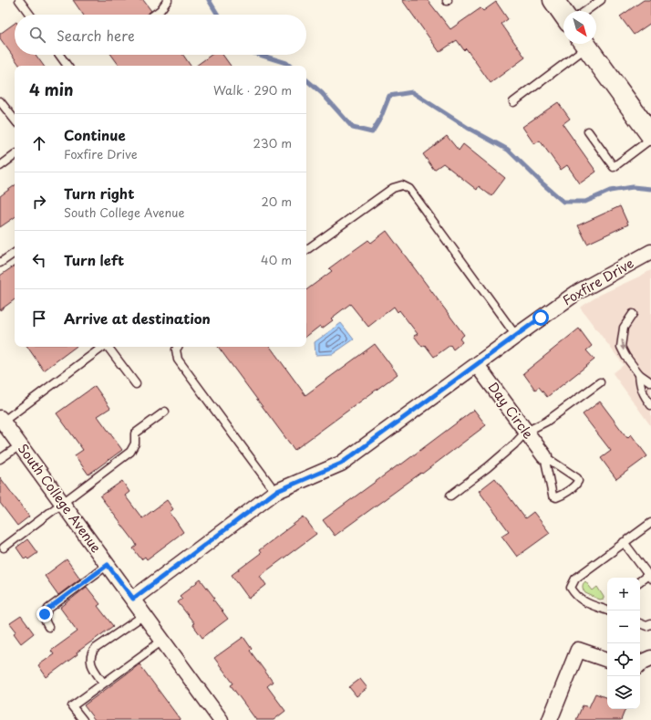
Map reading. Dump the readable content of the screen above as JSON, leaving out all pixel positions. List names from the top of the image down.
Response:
{
  "streets": {
    "street": ["Foxfire Drive", "Day Circle", "South College Avenue"]
  },
  "crossings": [
    ["Foxfire Drive", "Day Circle"],
    ["Foxfire Drive", "South College Avenue"]
  ],
  "north": "bottom right",
  "page": {
    "search": "Search here",
    "heading": ["4 min", "Walk · 290 m"],
    "list": [
      ["Continue", "Foxfire Drive", "230 m"],
      ["Turn right", "South College Avenue", "20 m"],
      ["Turn left", "40 m"],
      "Arrive at destination"
    ],
    "map_buttons": ["+", "−"]
  }
}
